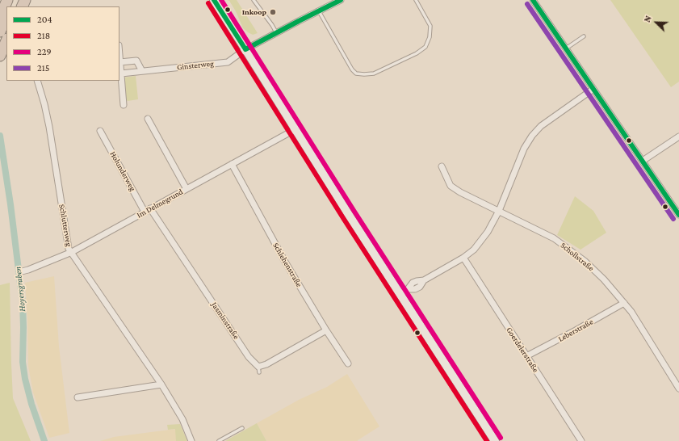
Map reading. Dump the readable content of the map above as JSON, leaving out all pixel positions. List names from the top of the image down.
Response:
{
  "streets": {
    "street": [
      "Ginsterweg",
      "Holunderweg",
      "Im Delmegrund",
      "Schlutterweg",
      "Schollstraße",
      "Schlehenstraße",
      "Jasminstraße",
      "Leberstraße",
      "Goerdelerstraße"
    ]
  },
  "crossings": [
    ["Holunderweg", "Im Delmegrund"],
    ["Im Delmegrund", "Schlutterweg"],
    ["Im Delmegrund", "Schlehenstraße"],
    ["Im Delmegrund", "Jasminstraße"],
    ["Schollstraße", "Leberstraße"],
    ["Schlehenstraße", "Jasminstraße"],
    ["Leberstraße", "Goerdelerstraße"]
  ],
  "water": ["Hoyersgraben"],
  "places": ["Inkoop"],
  "lines": [
    "transit line 204",
    "transit line 229",
    "transit line 218",
    "transit line 215"
  ],
  "legend": [
    "204",
    "218",
    "229",
    "215"
  ],
  "north": "top left"
}
